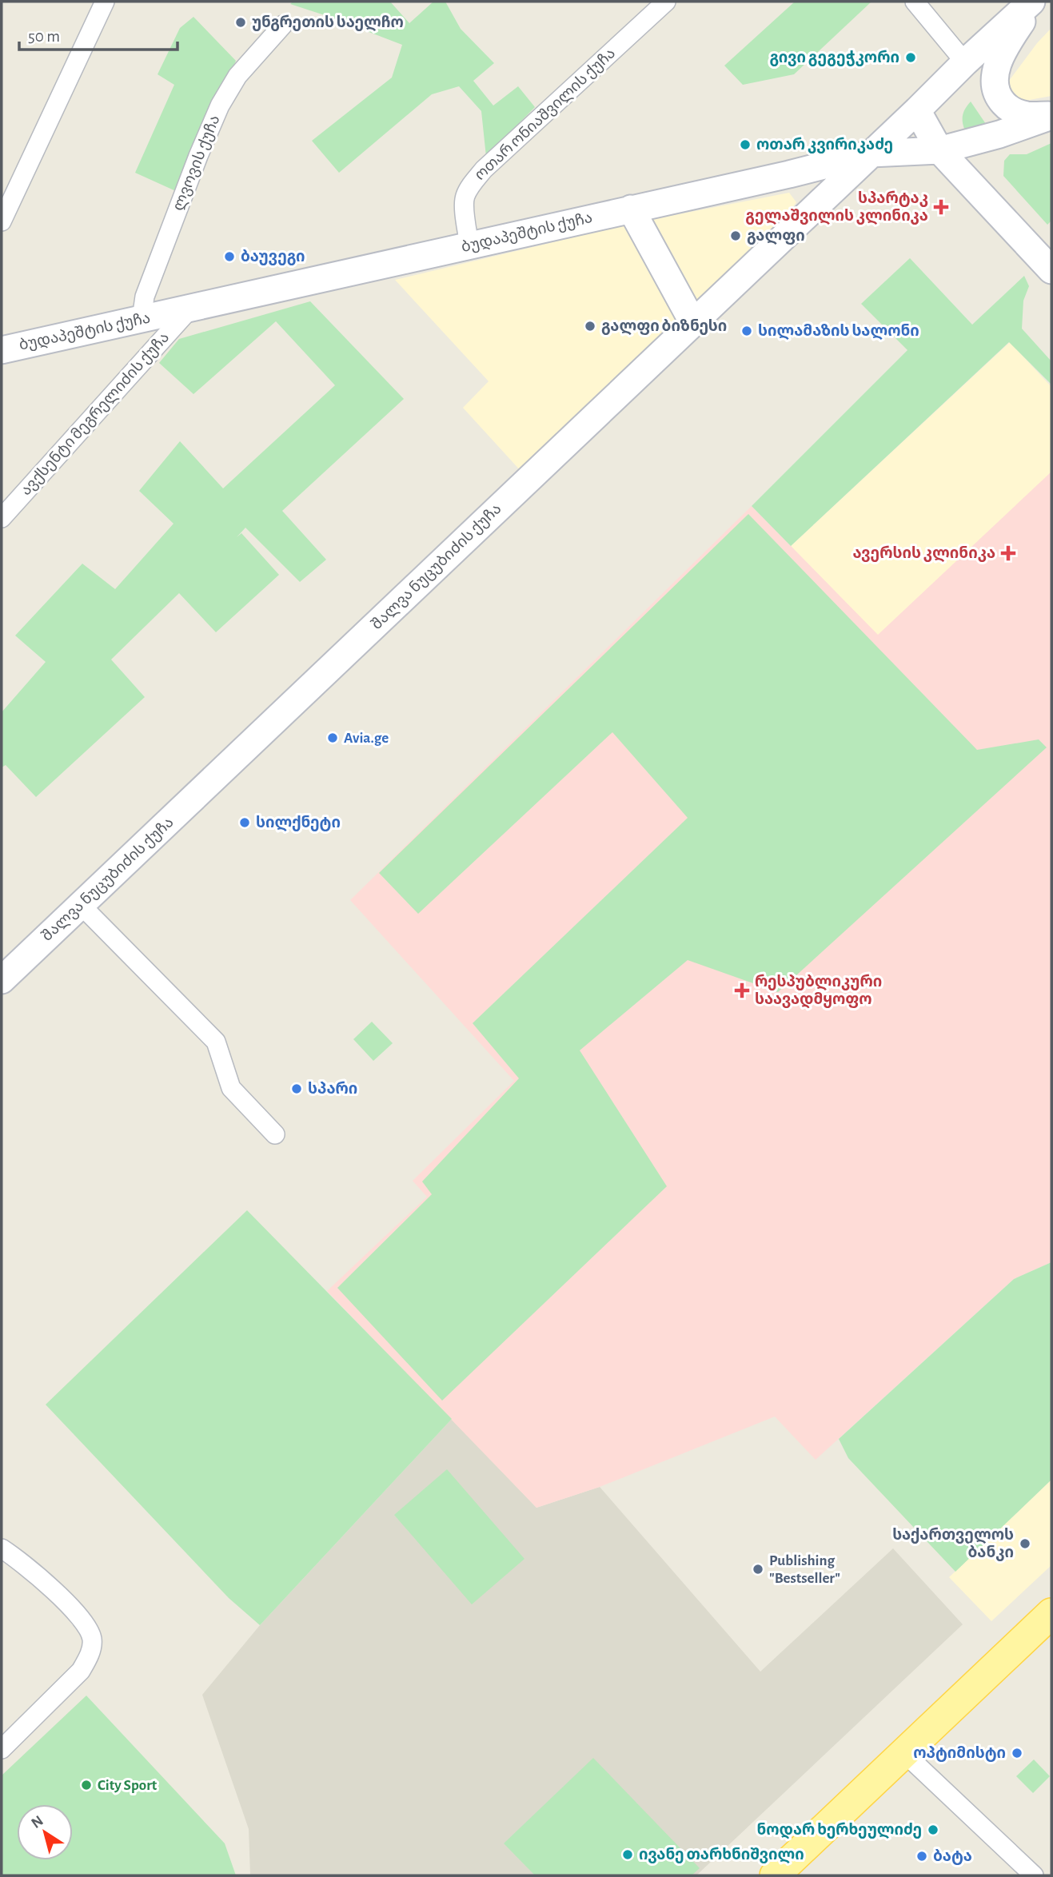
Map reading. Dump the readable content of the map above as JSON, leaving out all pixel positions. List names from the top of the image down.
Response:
{
  "streets": {
    "main road": ["ბუდაპეშტის ქუჩა", "შალვა ნუცუბიძის ქუჩა"],
    "street": ["ოთარ ონიაშვილის ქუჩა", "ლვოვის ქუჩა", "ავქსენტი მეგრელიძის ქუჩა"]
  },
  "crossings": [
    ["ოთარ ონიაშვილის ქუჩა", "ბუდაპეშტის ქუჩა"],
    ["ლვოვის ქუჩა", "ბუდაპეშტის ქუჩა"],
    ["ბუდაპეშტის ქუჩა", "ავქსენტი მეგრელიძის ქუჩა"],
    ["ბუდაპეშტის ქუჩა", "შალვა ნუცუბიძის ქუჩა"]
  ],
  "places": {
    "other": [
      "უნგრეთის საელჩო",
      "გივი გეგეჭკორი",
      "ოთარ კვირიკაძე",
      "გალფი",
      "ბაუვეგი",
      "გალფი ბიზნესი",
      "სილამაზის სალონი",
      "Avia.ge",
      "სილქნეტი",
      "სპარი",
      "საქართველოს ბანკი",
      "Publishing \"Bestseller\"",
      "ოპტიმისტი",
      "City Sport",
      "ნოდარ ხერხეულიძე",
      "ივანე თარხნიშვილი",
      "ბატა"
    ],
    "health": ["სპარტაკ გელაშვილის კლინიკა", "ავერსის კლინიკა", "რესპუბლიკური საავადმყოფო"]
  },
  "scale_bar": "50 m",
  "north": "top left"
}
